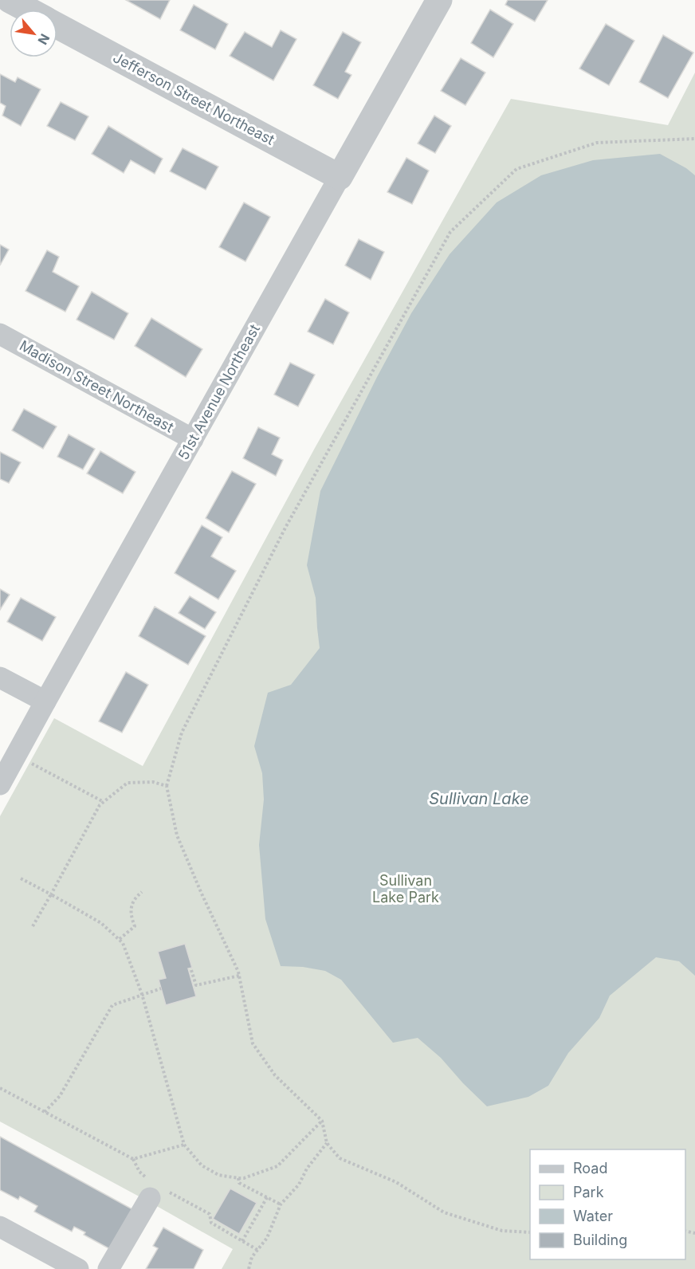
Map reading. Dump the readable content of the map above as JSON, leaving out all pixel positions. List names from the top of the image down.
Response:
{
  "streets": {
    "street": ["Jefferson Street Northeast", "Madison Street Northeast", "51st Avenue Northeast"]
  },
  "crossings": [
    ["Jefferson Street Northeast", "51st Avenue Northeast"],
    ["Madison Street Northeast", "51st Avenue Northeast"]
  ],
  "water": ["Sullivan Lake"],
  "parks": ["Sullivan Lake Park"],
  "legend": [
    "Road",
    "Park",
    "Water",
    "Building"
  ],
  "north": "bottom right"
}
